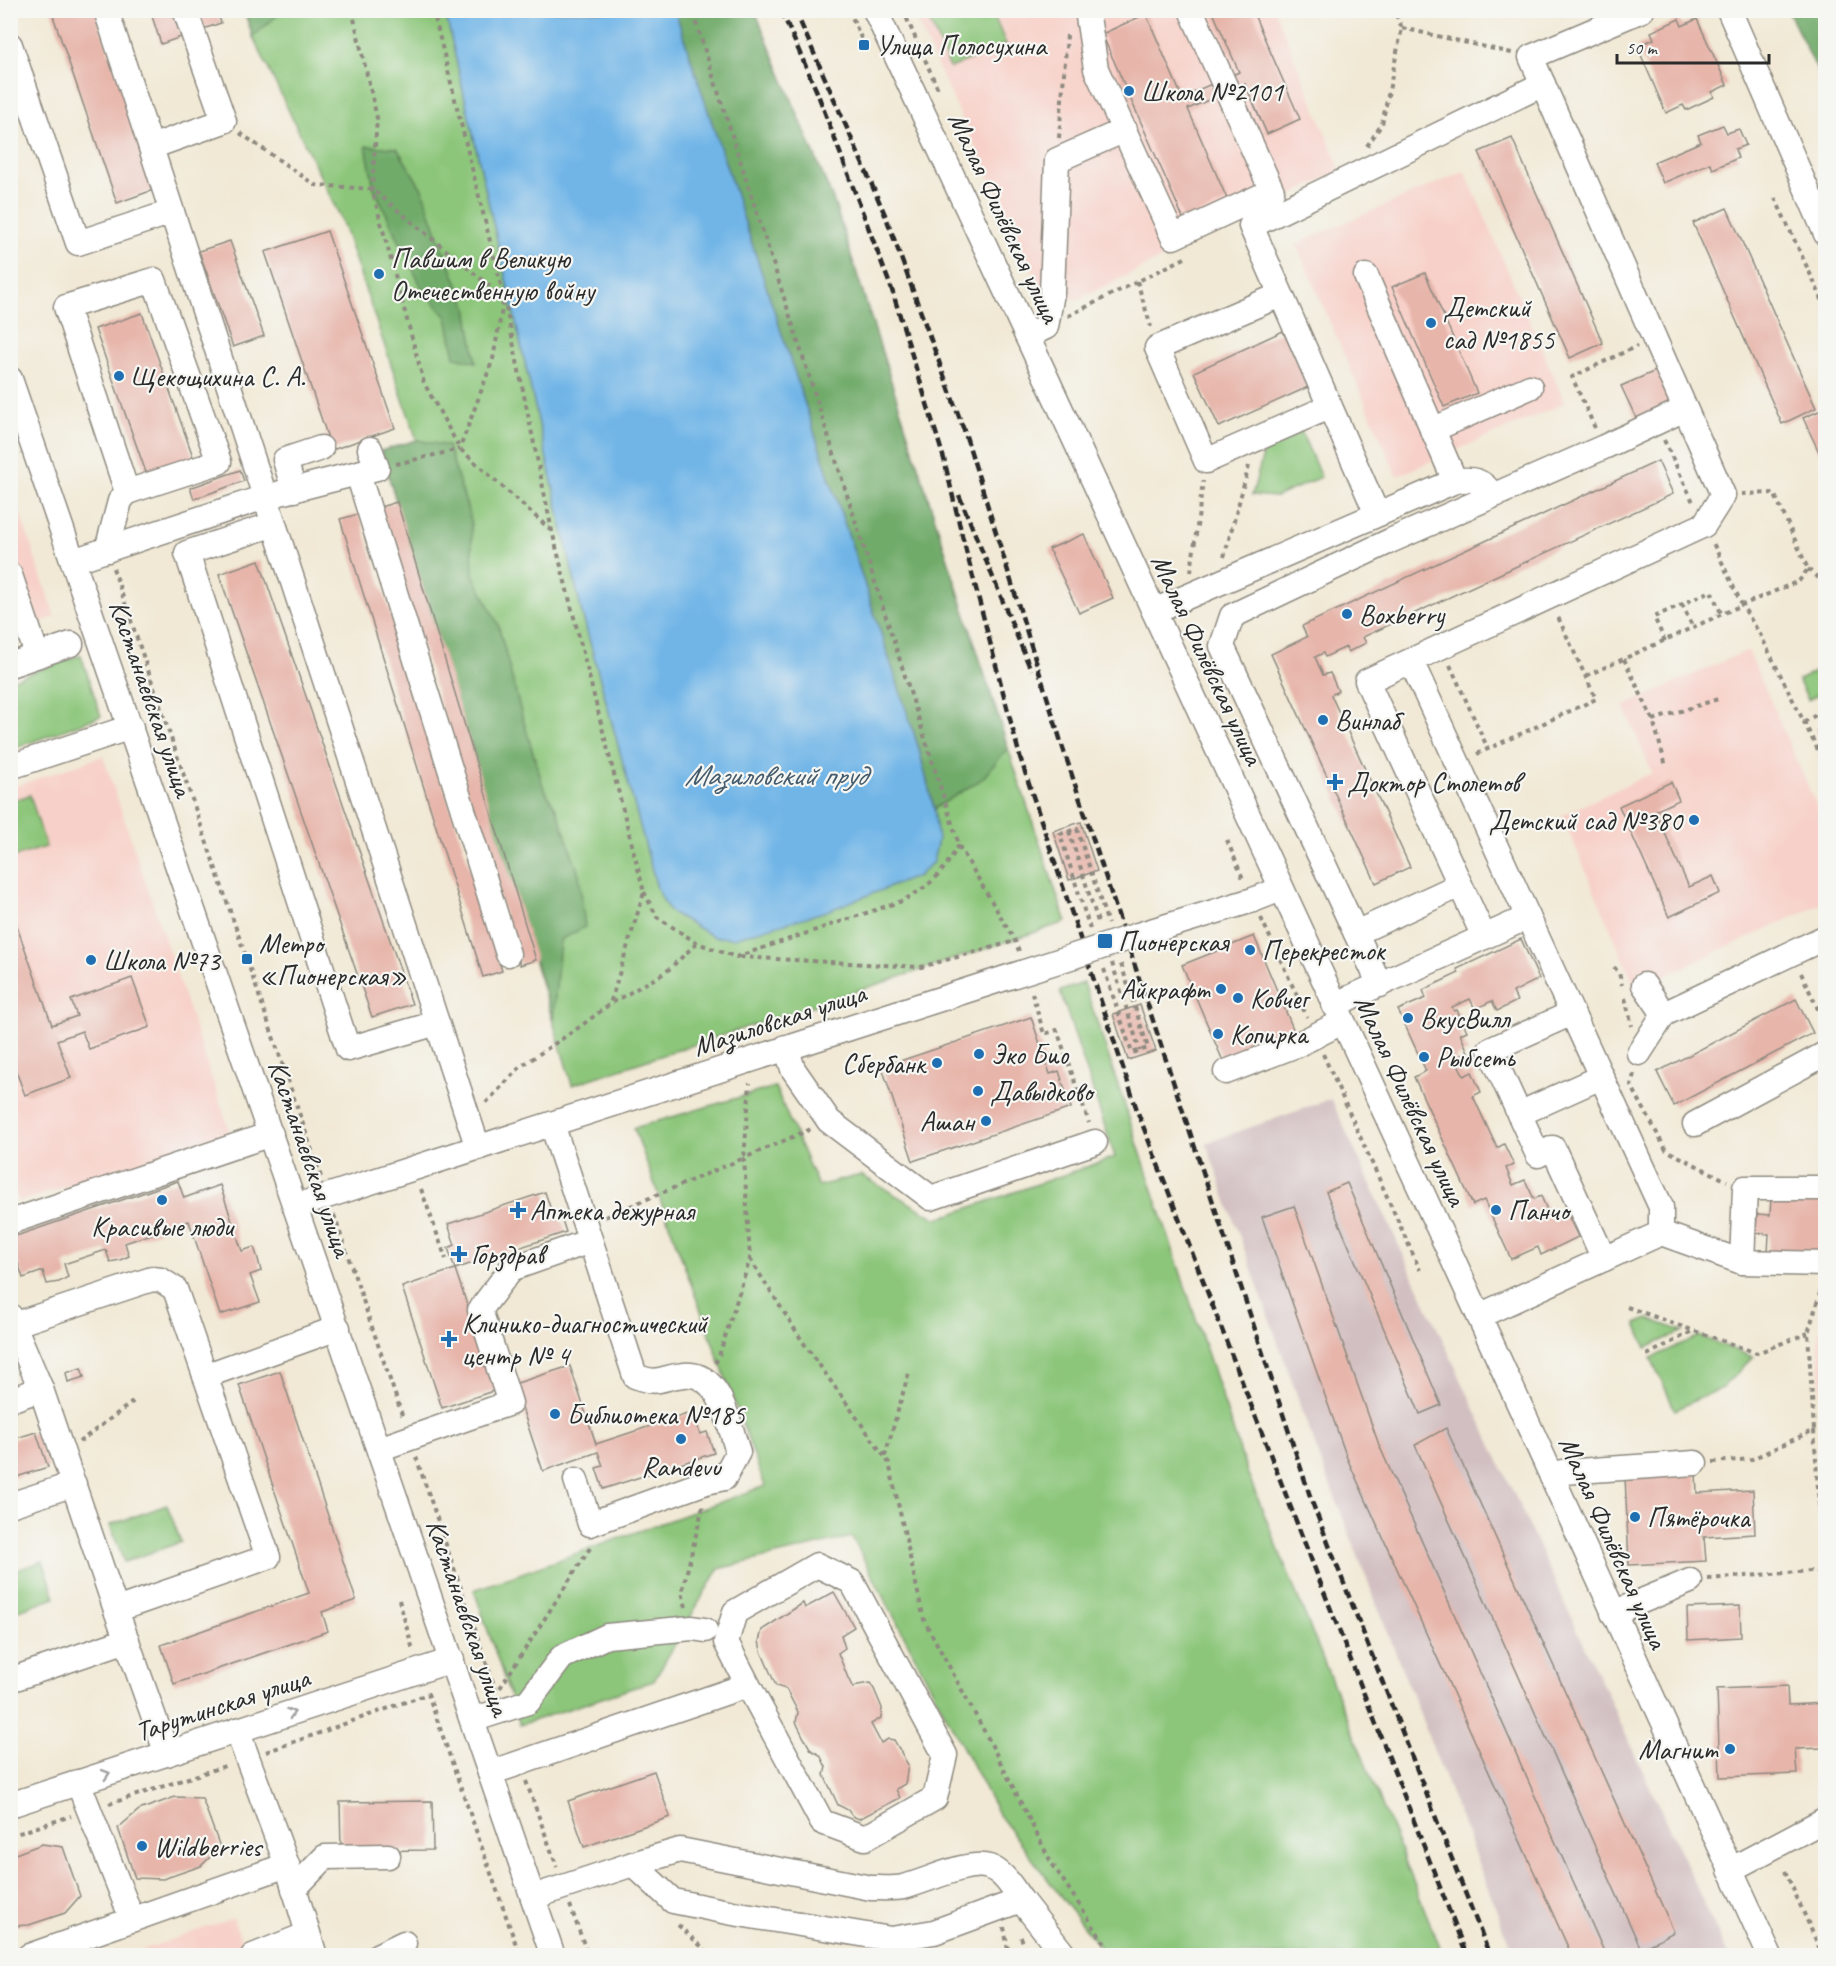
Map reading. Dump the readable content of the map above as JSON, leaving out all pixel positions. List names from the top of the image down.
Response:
{
  "streets": {
    "street": [
      "Малая Филёвская улица",
      "Кастанаевская улица",
      "Мазиловская улица",
      "Тарутинская улица"
    ]
  },
  "crossings": [
    ["Малая Филёвская улица", "Мазиловская улица"],
    ["Кастанаевская улица", "Мазиловская улица"],
    ["Кастанаевская улица", "Тарутинская улица"]
  ],
  "water": ["Мазиловский пруд"],
  "places": {
    "transit": ["Улица Полосухина", "Пионерская", "Метро «Пионерская»"],
    "other": [
      "Школа №2101",
      "Павшим в Великую Отечественную войну",
      "Детский сад №1855",
      "Щекощихина С. А.",
      "Boxberry",
      "Винлаб",
      "Детский сад №380",
      "Перекресток",
      "Школа №73",
      "Айкрафт",
      "Ковчег",
      "ВкусВилл",
      "Копирка",
      "Эко Био",
      "Рыбсеть",
      "Сбербанк",
      "Давыдково",
      "Ашан",
      "Красивые люди",
      "Панчо",
      "Библиотека №185",
      "Randevu",
      "Пятёрочка",
      "Магнит",
      "Wildberries"
    ],
    "health": [
      "Доктор Столетов",
      "Аптека дежурная",
      "Горздрав",
      "Клинико-диагностический центр № 4"
    ]
  },
  "scale_bar": "50 m"
}
